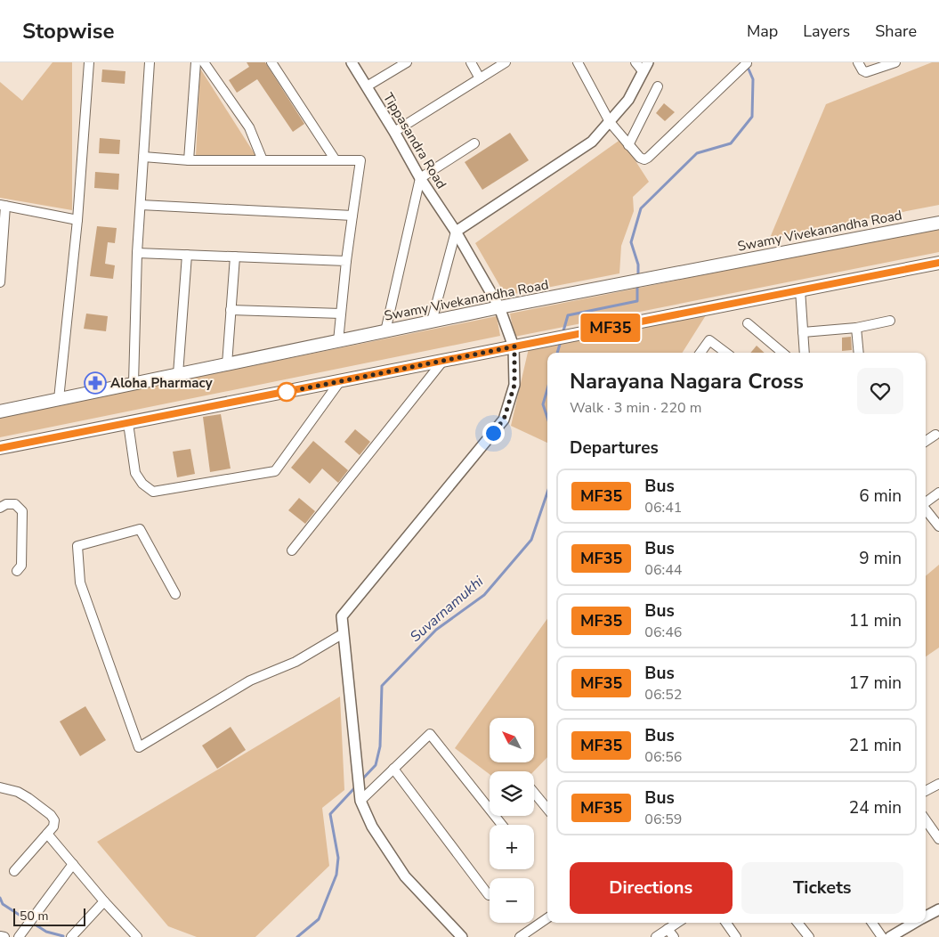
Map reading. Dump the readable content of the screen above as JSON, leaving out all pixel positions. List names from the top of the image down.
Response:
{
  "streets": {
    "main road": ["Swamy Vivekanandha Road"],
    "street": ["Tippasandra Road"]
  },
  "crossings": [
    ["Tippasandra Road", "Swamy Vivekanandha Road"]
  ],
  "water": ["Suvarnamukhi"],
  "places": {
    "pharmacy": ["Aloha Pharmacy"]
  },
  "lines": ["bus line MF35"],
  "scale_bar": "50 m",
  "north": "top left",
  "page": {
    "header": "Stopwise",
    "nav": ["Map", "Layers", "Share"],
    "on_map": "MF35",
    "heading": [
      ["Narayana Nagara Cross", "Walk · 3 min · 220 m"],
      "Departures"
    ],
    "list": [
      {
        "mark": "MF35",
        "name": "Bus",
        "note": "06:41",
        "value": "6 min"
      },
      {
        "mark": "MF35",
        "name": "Bus",
        "note": "06:44",
        "value": "9 min"
      },
      {
        "mark": "MF35",
        "name": "Bus",
        "note": "06:46",
        "value": "11 min"
      },
      {
        "mark": "MF35",
        "name": "Bus",
        "note": "06:52",
        "value": "17 min"
      },
      {
        "mark": "MF35",
        "name": "Bus",
        "note": "06:56",
        "value": "21 min"
      },
      {
        "mark": "MF35",
        "name": "Bus",
        "note": "06:59",
        "value": "24 min"
      }
    ],
    "map_buttons": ["+", "−"],
    "buttons": ["Directions", "Tickets"],
    "scale": "50 m"
  }
}
